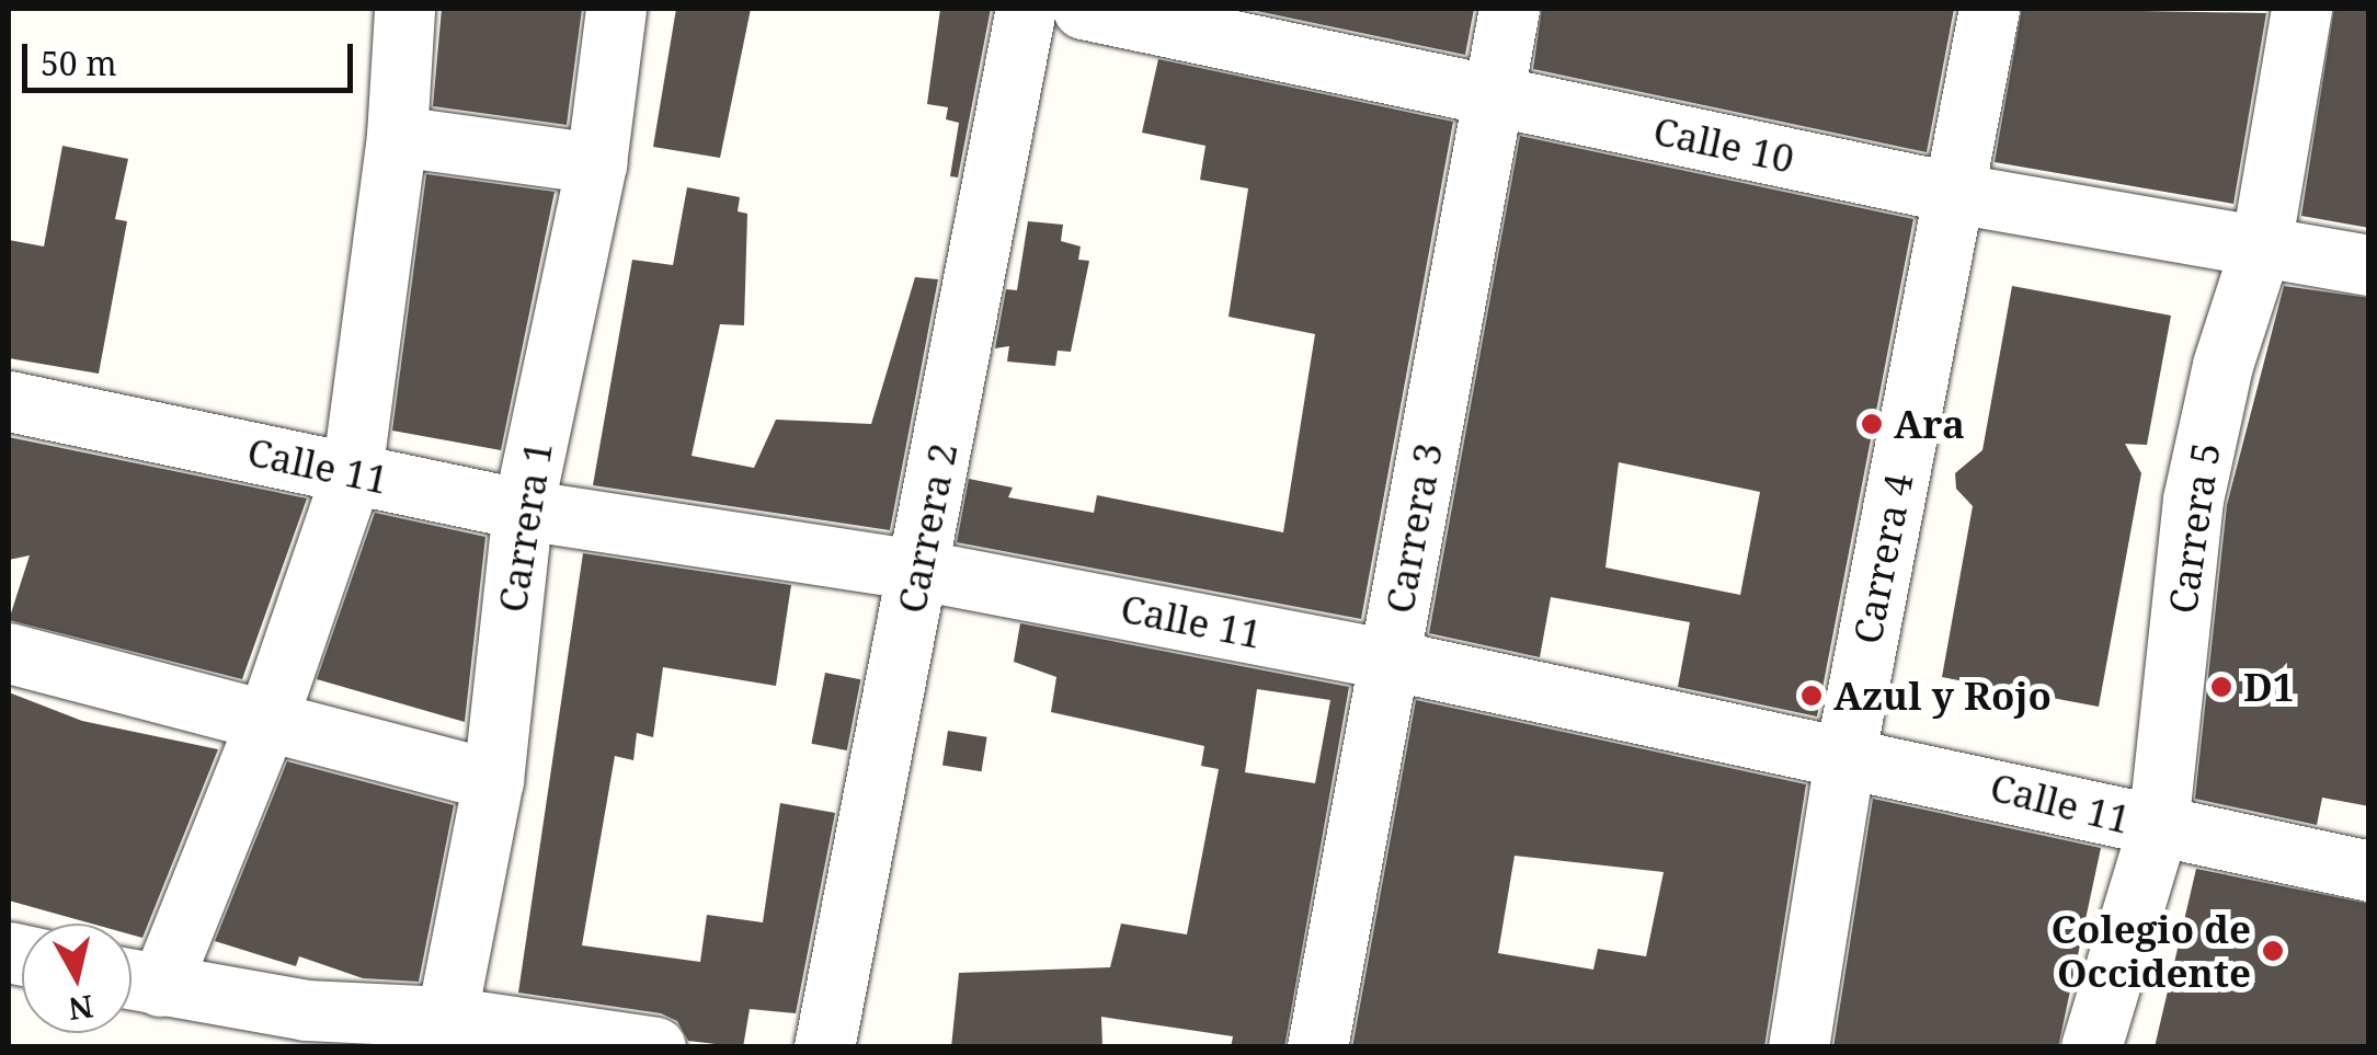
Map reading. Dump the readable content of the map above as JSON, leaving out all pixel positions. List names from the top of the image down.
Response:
{
  "streets": {
    "street": [
      "Calle 10",
      "Calle 11",
      "Carrera 1",
      "Carrera 2",
      "Carrera 3",
      "Carrera 5",
      "Carrera 4"
    ]
  },
  "crossings": [
    ["Calle 10", "Carrera 3"],
    ["Calle 10", "Carrera 5"],
    ["Calle 10", "Carrera 4"],
    ["Calle 11", "Carrera 1"],
    ["Calle 11", "Carrera 2"],
    ["Calle 11", "Carrera 3"],
    ["Calle 11", "Carrera 5"],
    ["Calle 11", "Carrera 4"]
  ],
  "places": [
    "Ara",
    "D1",
    "Azul y Rojo",
    "Colegio de Occidente"
  ],
  "scale_bar": "50 m",
  "north": "bottom"
}
